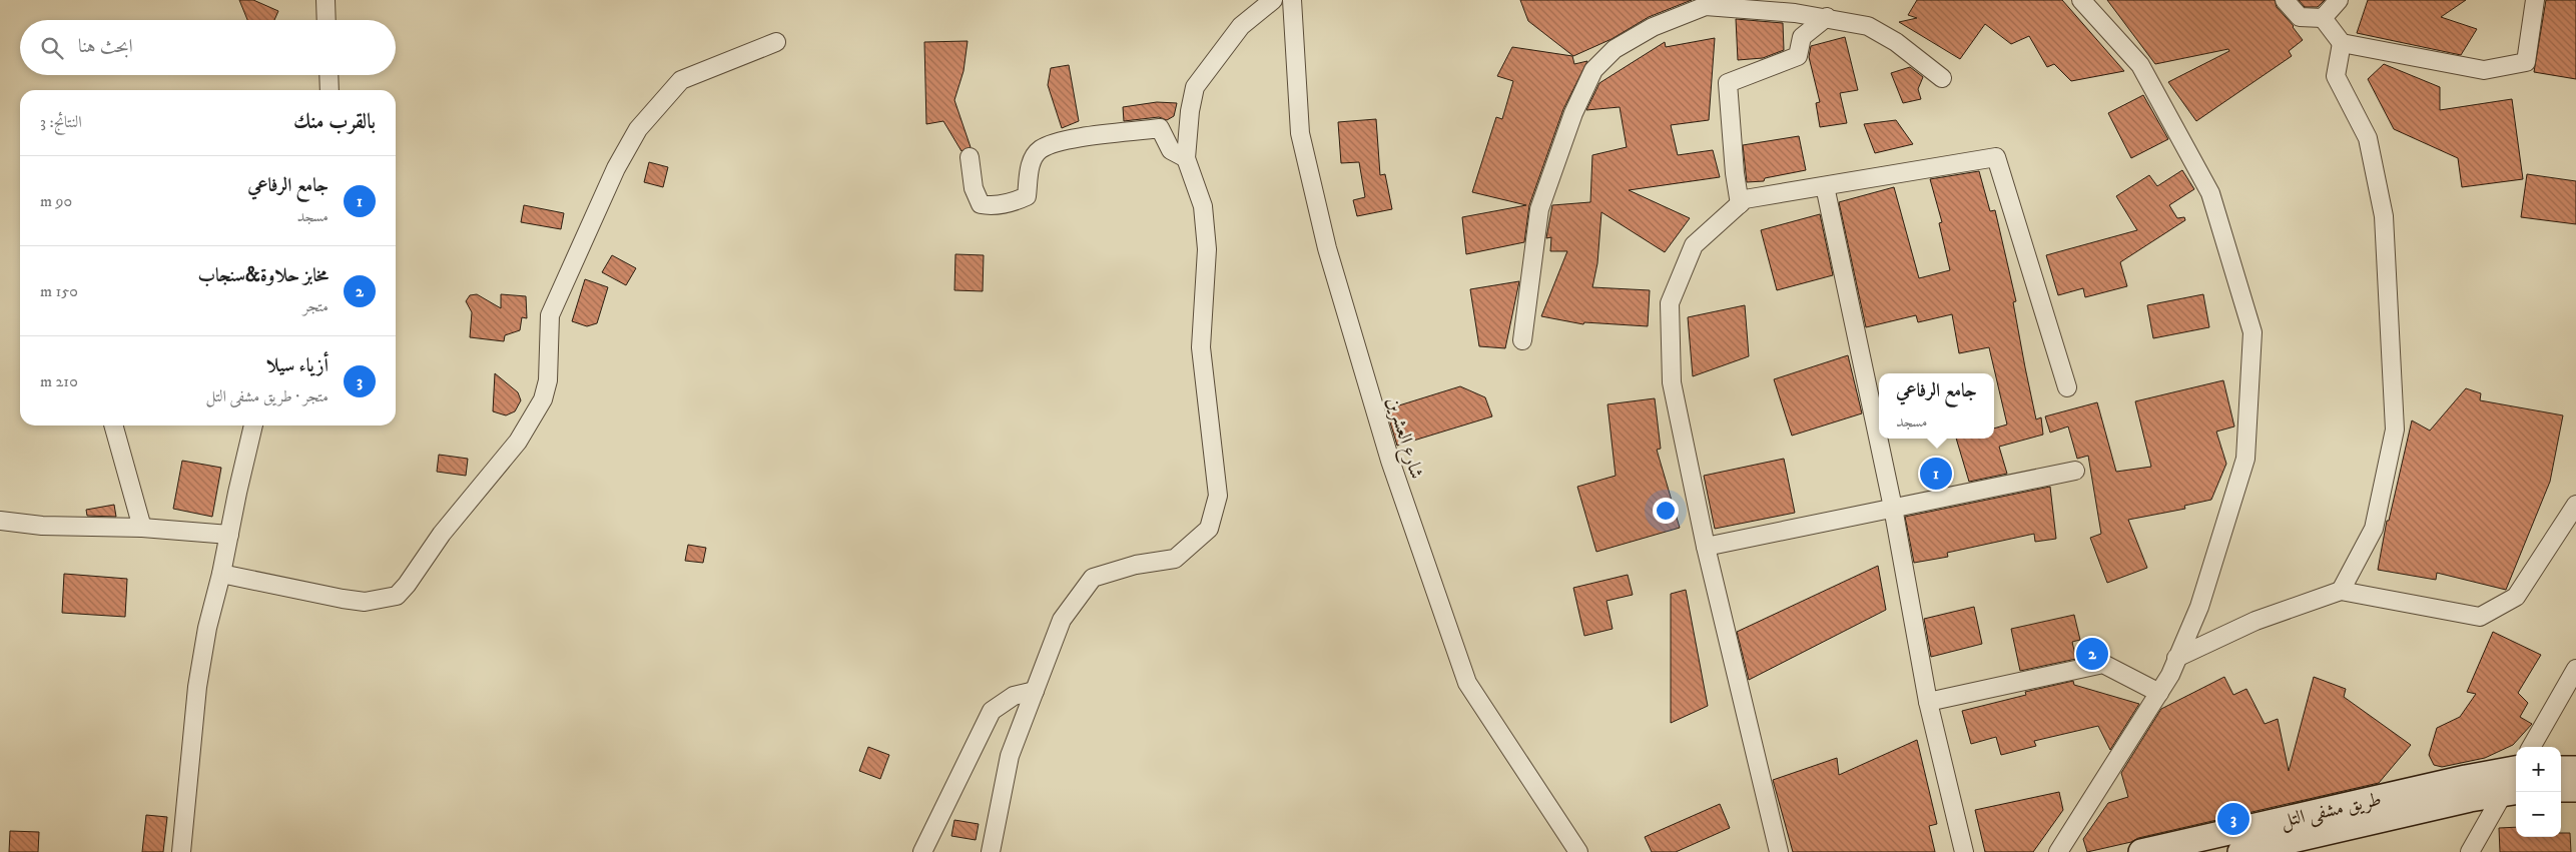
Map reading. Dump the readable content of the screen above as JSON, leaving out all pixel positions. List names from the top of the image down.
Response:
{
  "streets": {
    "street": ["شارع العشرين", "طريق مشفى التل"]
  },
  "page": {
    "search": "ابحث هنا",
    "heading": ["بالقرب منك", "النتائج: 3"],
    "list": [
      {
        "mark": "1",
        "name": "جامع الرفاعي",
        "note": "مسجد",
        "value": "90 m"
      },
      {
        "mark": "2",
        "name": "مخابز حلاوة&سنجاب",
        "note": "متجر",
        "value": "150 m"
      },
      {
        "mark": "3",
        "name": "أزياء سيلا",
        "note": "متجر · طريق مشفى التل",
        "value": "210 m"
      }
    ],
    "popup": ["جامع الرفاعي", "مسجد"],
    "pins": ["1", "2", "3"],
    "map_buttons": ["+", "−"]
  }
}
